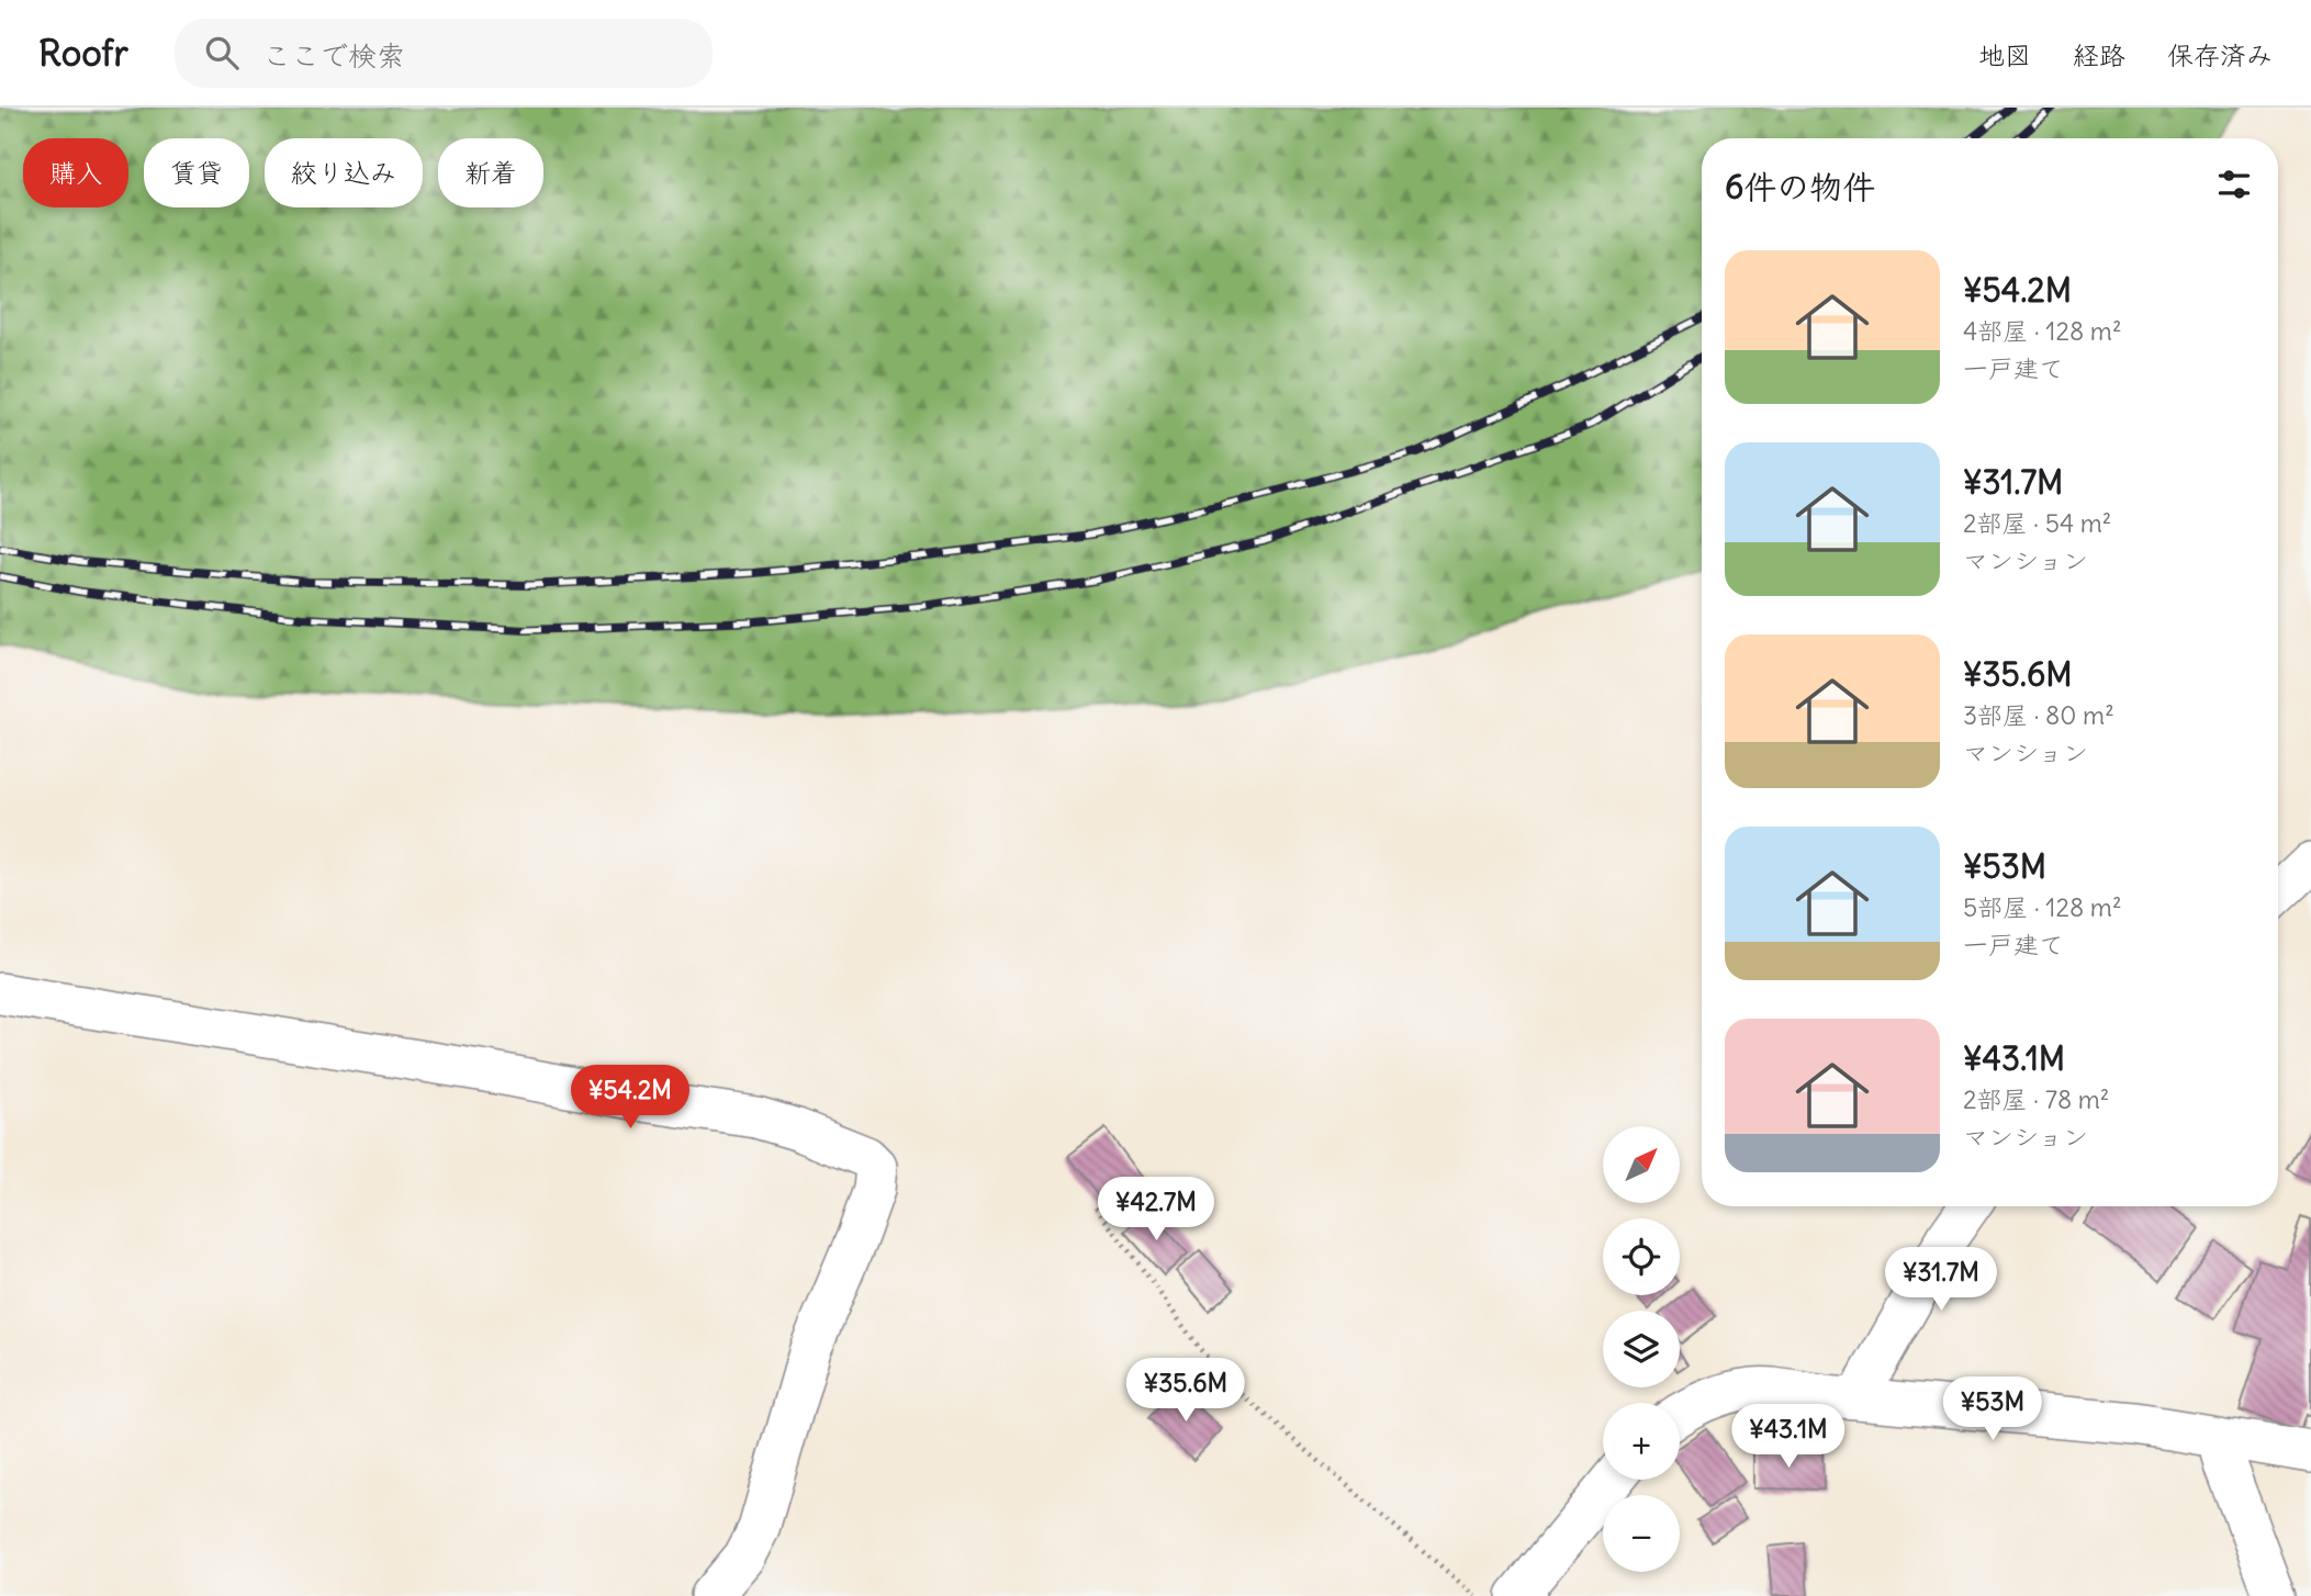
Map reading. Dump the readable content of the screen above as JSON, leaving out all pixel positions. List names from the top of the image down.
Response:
{
  "north": "top right",
  "page": {
    "header": "Roofr",
    "search": "ここで検索",
    "nav": ["地図", "経路", "保存済み"],
    "chip": [
      "購入",
      "賃貸",
      "絞り込み",
      "新着"
    ],
    "heading": "6件の物件",
    "list": [
      {
        "name": "¥54.2M",
        "note": "4部屋 · 128 m² · 一戸建て"
      },
      {
        "name": "¥31.7M",
        "note": "2部屋 · 54 m² · マンション"
      },
      {
        "name": "¥35.6M",
        "note": "3部屋 · 80 m² · マンション"
      },
      {
        "name": "¥53M",
        "note": "5部屋 · 128 m² · 一戸建て"
      },
      {
        "name": "¥43.1M",
        "note": "2部屋 · 78 m² · マンション"
      }
    ],
    "price": [
      "¥54.2M",
      "¥42.7M",
      "¥31.7M",
      "¥35.6M",
      "¥53M",
      "¥43.1M"
    ],
    "map_buttons": ["+", "−"]
  }
}
